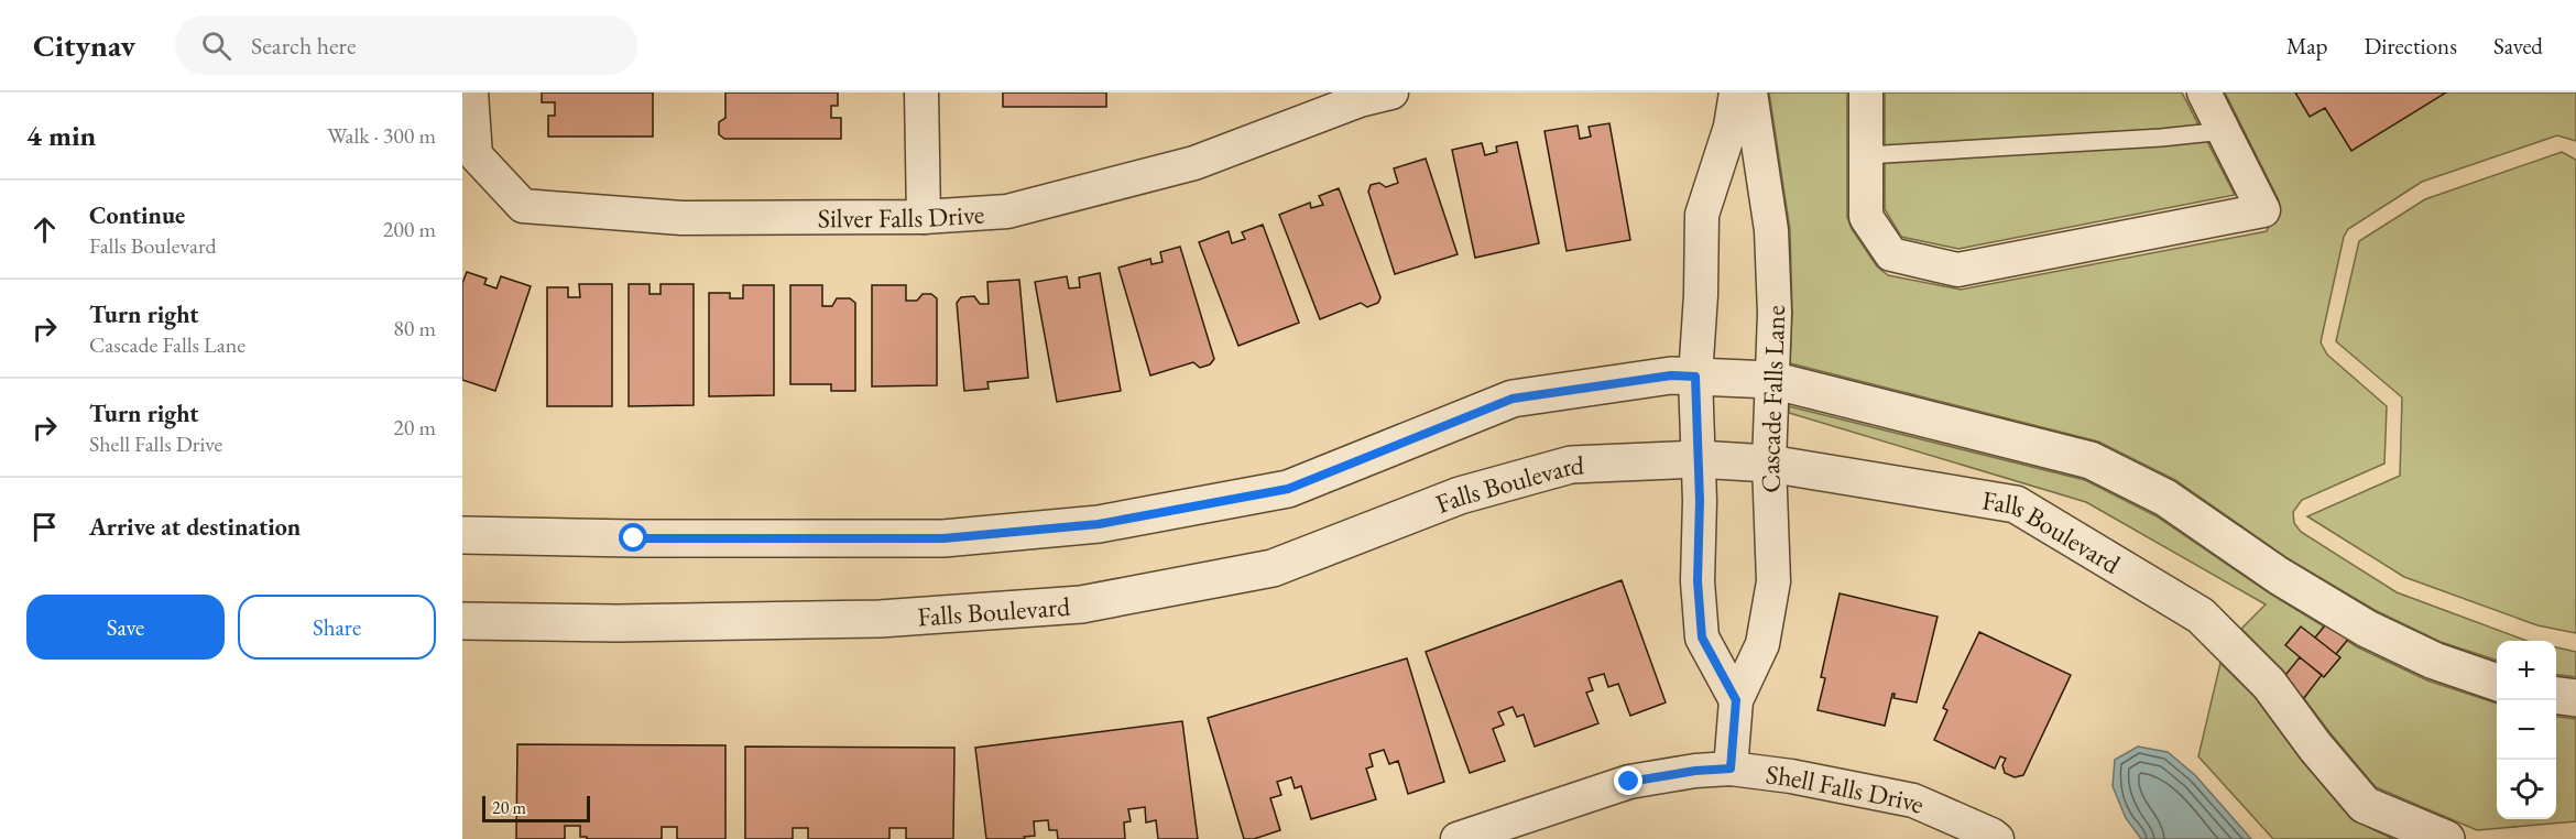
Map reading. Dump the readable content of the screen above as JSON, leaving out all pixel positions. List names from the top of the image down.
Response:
{
  "streets": {
    "street": [
      "Silver Falls Drive",
      "Cascade Falls Lane",
      "Falls Boulevard",
      "Shell Falls Drive"
    ]
  },
  "crossings": [
    ["Cascade Falls Lane", "Falls Boulevard"],
    ["Cascade Falls Lane", "Shell Falls Drive"]
  ],
  "scale_bar": "20 m",
  "page": {
    "header": "Citynav",
    "search": "Search here",
    "nav": ["Map", "Directions", "Saved"],
    "heading": ["4 min", "Walk · 300 m"],
    "list": [
      ["Continue", "Falls Boulevard", "200 m"],
      ["Turn right", "Cascade Falls Lane", "80 m"],
      ["Turn right", "Shell Falls Drive", "20 m"],
      "Arrive at destination"
    ],
    "buttons": ["Save", "Share"],
    "map_buttons": ["+", "−"],
    "scale": "20 m"
  }
}
